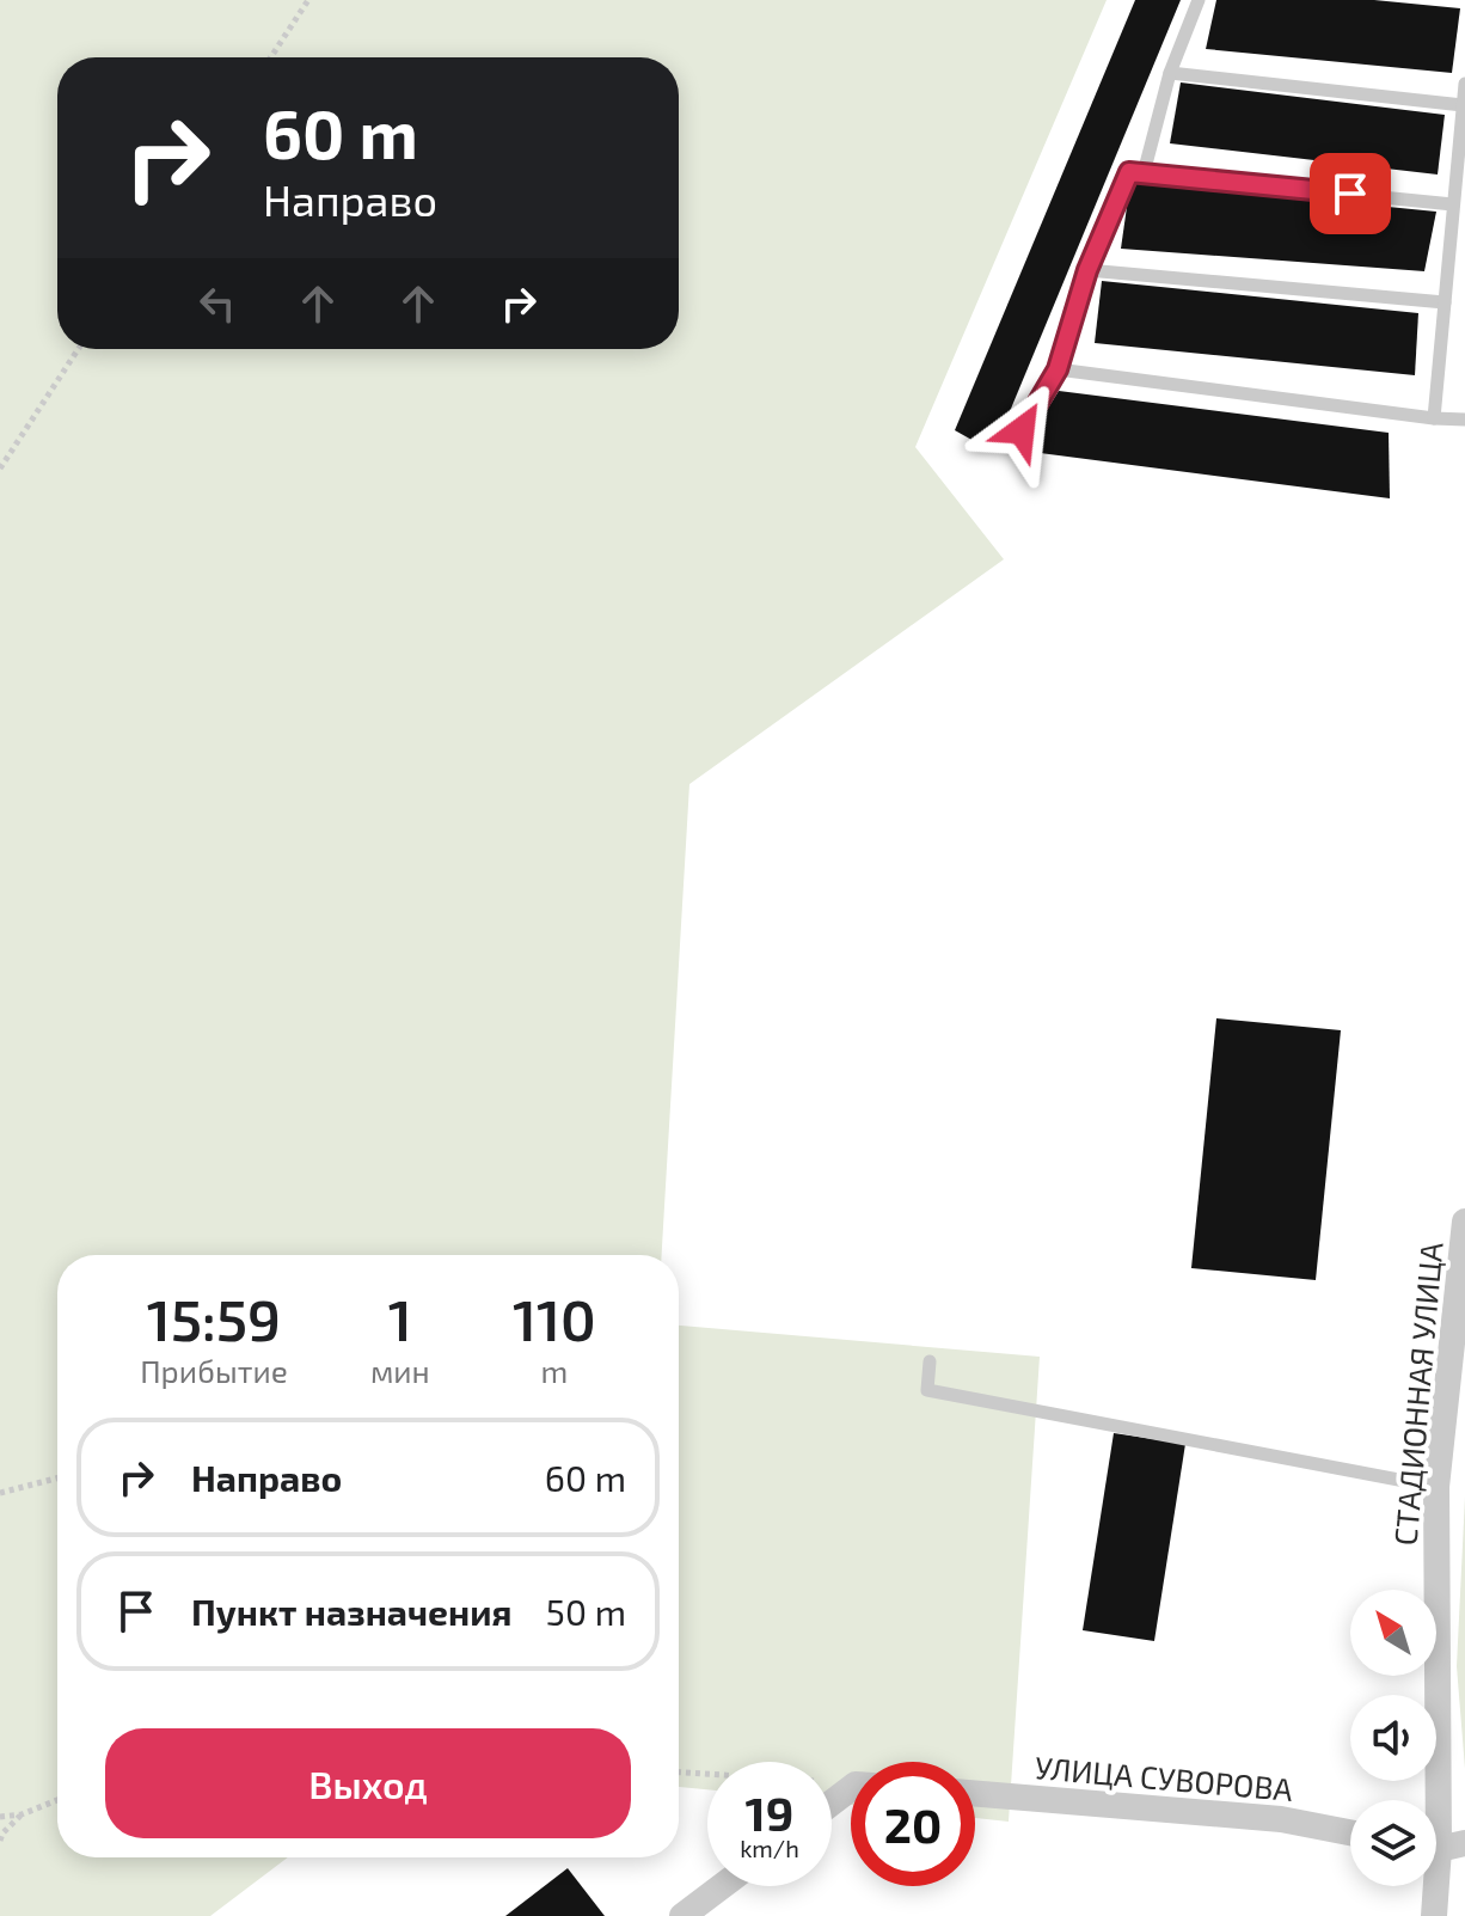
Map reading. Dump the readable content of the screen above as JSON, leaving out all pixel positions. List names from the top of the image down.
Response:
{
  "streets": {
    "street": ["СТАДИОННАЯ УЛИЦА", "УЛИЦА СУВОРОВА"]
  },
  "north": "top left",
  "page": {
    "turn": ["60 m", "Направо"],
    "eta": [
      "15:59",
      "Прибытие",
      "1",
      "мин",
      "110",
      "m"
    ],
    "list": [
      {
        "name": "Направо",
        "value": "60 m"
      },
      {
        "name": "Пункт назначения",
        "value": "50 m"
      }
    ],
    "buttons": "Выход",
    "speed": "19 km/h",
    "limit": "20"
  }
}
